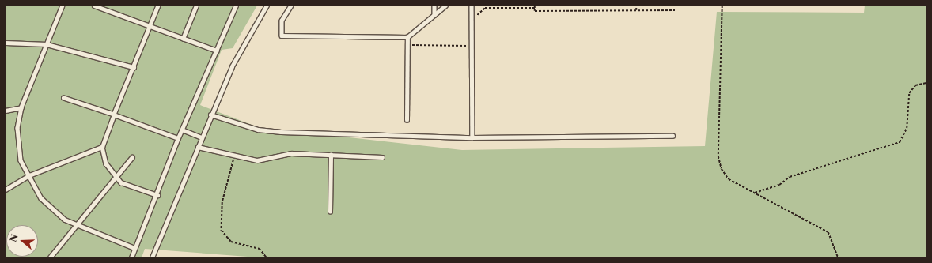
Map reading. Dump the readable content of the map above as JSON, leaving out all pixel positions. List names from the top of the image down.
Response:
{
  "north": "left"
}
